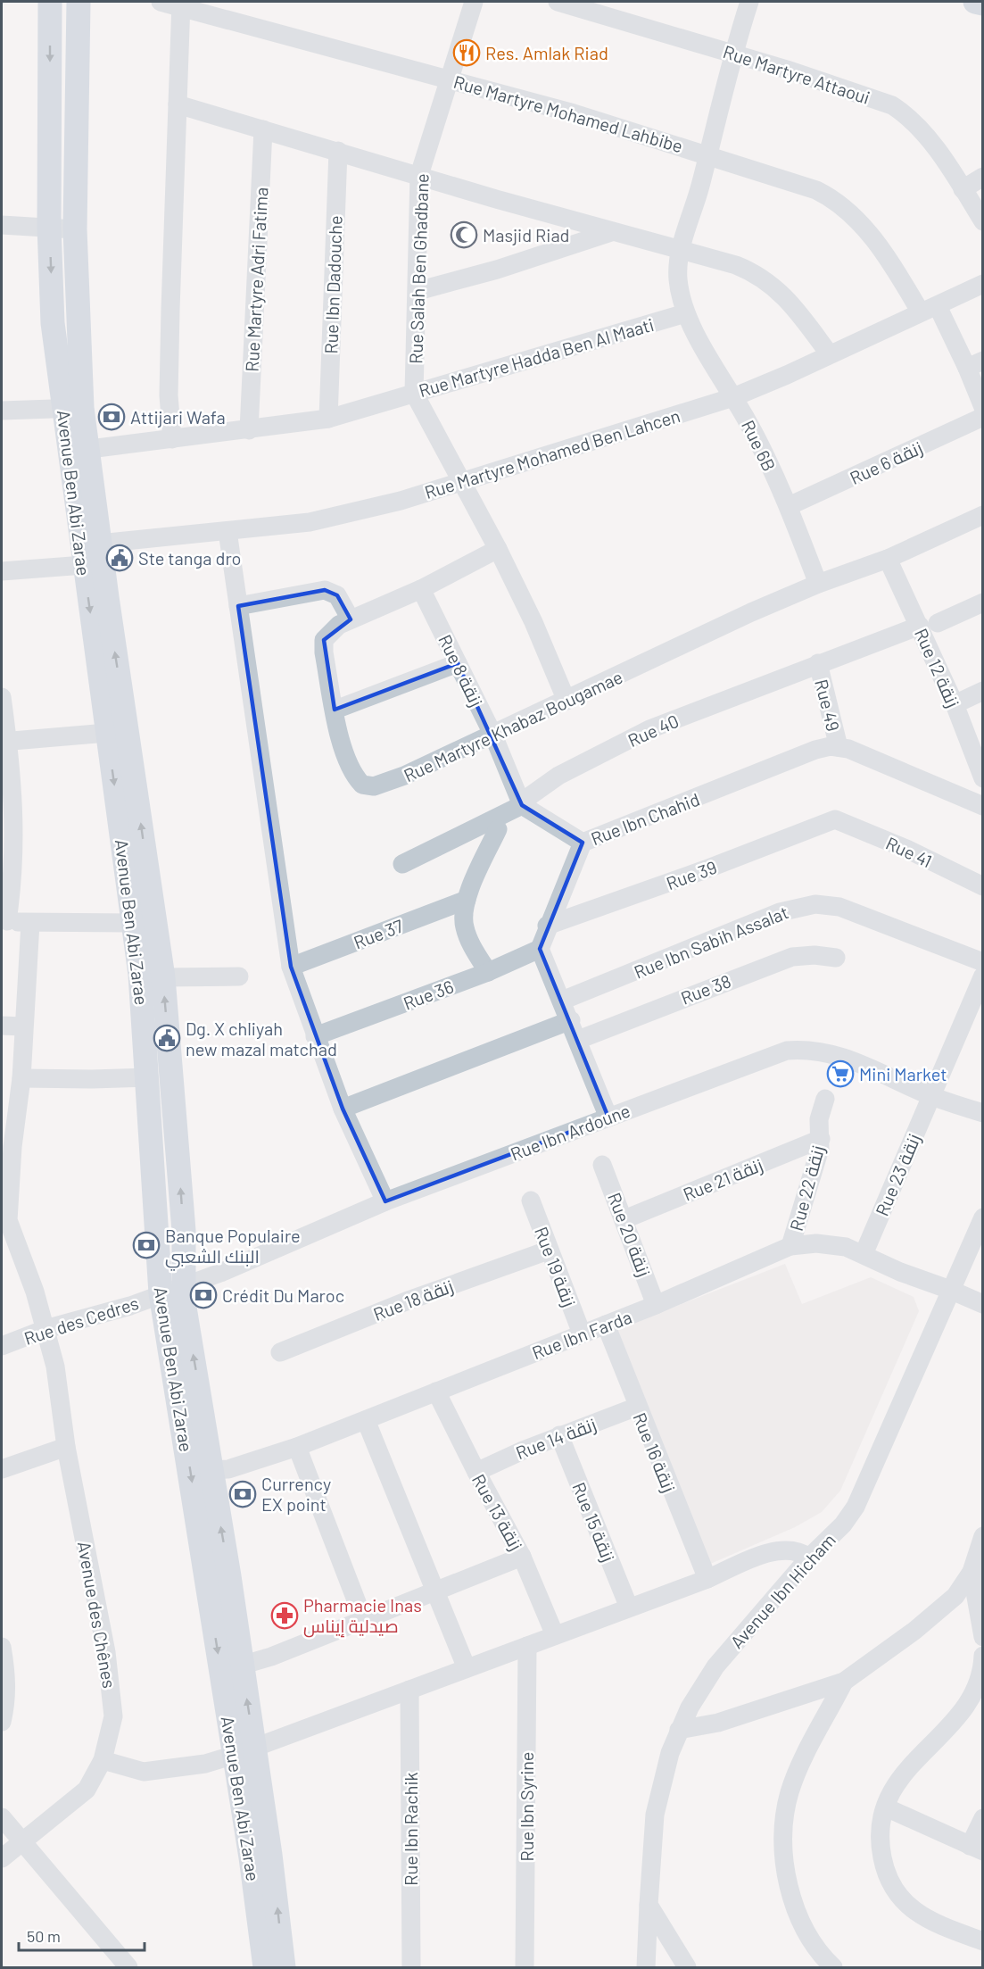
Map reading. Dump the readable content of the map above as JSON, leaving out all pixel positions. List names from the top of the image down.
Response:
{
  "streets": {
    "main road": ["Avenue Ben Abi Zarae"],
    "street": [
      "Rue Martyre Attaoui",
      "Rue Martyre Mohamed Lahbibe",
      "Rue Salah Ben Ghadbane",
      "Rue Martyre Adri Fatima",
      "Rue Ibn Dadouche",
      "Rue Martyre Hadda Ben Al Maati",
      "Rue 6B",
      "Rue Martyre Mohamed Ben Lahcen",
      "Rue 6 زنقة",
      "Rue 12 زنقة",
      "Rue 8 زنقة",
      "Rue 49",
      "Rue Martyre Khabaz Bougamae",
      "Rue 40",
      "Rue Ibn Chahid",
      "Rue 41",
      "Rue 39",
      "Rue 37",
      "Rue Ibn Sabih Assalat",
      "Rue 38",
      "Rue 36",
      "Rue Ibn Ardoune",
      "Rue 23 زنقة",
      "Rue 21 زنقة",
      "Rue 22 زنقة",
      "Rue 20 زنقة",
      "Rue 19 زنقة",
      "Rue 18 زنقة",
      "Rue des Cedres",
      "Rue Ibn Farda",
      "Rue 14 زنقة",
      "Rue 16 زنقة",
      "Rue 13 زنقة",
      "Rue 15 زنقة",
      "Avenue Ibn Hicham",
      "Avenue des Chênes",
      "Rue Ibn Syrine",
      "Rue Ibn Rachik"
    ]
  },
  "crossings": [
    ["Rue Martyre Mohamed Lahbibe", "Rue Salah Ben Ghadbane"],
    ["Rue Martyre Mohamed Lahbibe", "Rue Martyre Mohamed Ben Lahcen"],
    ["Rue Salah Ben Ghadbane", "Rue Martyre Hadda Ben Al Maati"],
    ["Rue Martyre Adri Fatima", "Rue Martyre Hadda Ben Al Maati"],
    ["Rue Ibn Dadouche", "Rue Martyre Hadda Ben Al Maati"],
    ["Rue Martyre Hadda Ben Al Maati", "Rue 6B"],
    ["Rue Martyre Hadda Ben Al Maati", "Avenue Ben Abi Zarae"],
    ["Rue 6B", "Rue Martyre Mohamed Ben Lahcen"],
    ["Rue 6B", "Rue 6 زنقة"],
    ["Rue 6B", "Rue Martyre Khabaz Bougamae"],
    ["Rue Martyre Mohamed Ben Lahcen", "Avenue Ben Abi Zarae"],
    ["Avenue Ben Abi Zarae", "Rue Ibn Ardoune"],
    ["Avenue Ben Abi Zarae", "Rue des Cedres"],
    ["Avenue Ben Abi Zarae", "Rue Ibn Farda"],
    ["Rue 12 زنقة", "Rue Martyre Khabaz Bougamae"],
    ["Rue 12 زنقة", "Rue 40"],
    ["Rue 8 زنقة", "Rue Martyre Khabaz Bougamae"],
    ["Rue 8 زنقة", "Rue 40"],
    ["Rue 49", "Rue 40"],
    ["Rue 49", "Rue Ibn Chahid"],
    ["Rue Ibn Chahid", "Rue 39"],
    ["Rue Ibn Chahid", "Rue 36"],
    ["Rue 41", "Rue 39"],
    ["Rue Ibn Ardoune", "Rue 23 زنقة"],
    ["Rue Ibn Ardoune", "Rue des Cedres"],
    ["Rue 23 زنقة", "Rue Ibn Farda"],
    ["Rue 21 زنقة", "Rue 22 زنقة"],
    ["Rue 21 زنقة", "Rue 20 زنقة"],
    ["Rue 22 زنقة", "Rue Ibn Farda"],
    ["Rue 20 زنقة", "Rue Ibn Farda"],
    ["Rue 19 زنقة", "Rue 18 زنقة"],
    ["Rue 19 زنقة", "Rue Ibn Farda"],
    ["Rue des Cedres", "Avenue des Chênes"],
    ["Rue Ibn Farda", "Rue 16 زنقة"],
    ["Rue Ibn Farda", "Rue 13 زنقة"],
    ["Rue Ibn Farda", "Avenue Ibn Hicham"],
    ["Rue 14 زنقة", "Rue 16 زنقة"],
    ["Rue 14 زنقة", "Rue 13 زنقة"],
    ["Rue 14 زنقة", "Rue 15 زنقة"]
  ],
  "places": {
    "restaurant": ["Res. Amlak Riad"],
    "mosque": ["Masjid Riad"],
    "bank": [
      "Attijari Wafa",
      "Banque Populaire البنك الشعبي",
      "Crédit Du Maroc",
      "Currency EX point"
    ],
    "public building": ["Ste tanga dro", "Dg. X chliyah new mazal matchad"],
    "supermarket": ["Mini Market"],
    "pharmacy": ["Pharmacie Inas صيدلية إيناس"]
  },
  "scale_bar": "50 m"
}
